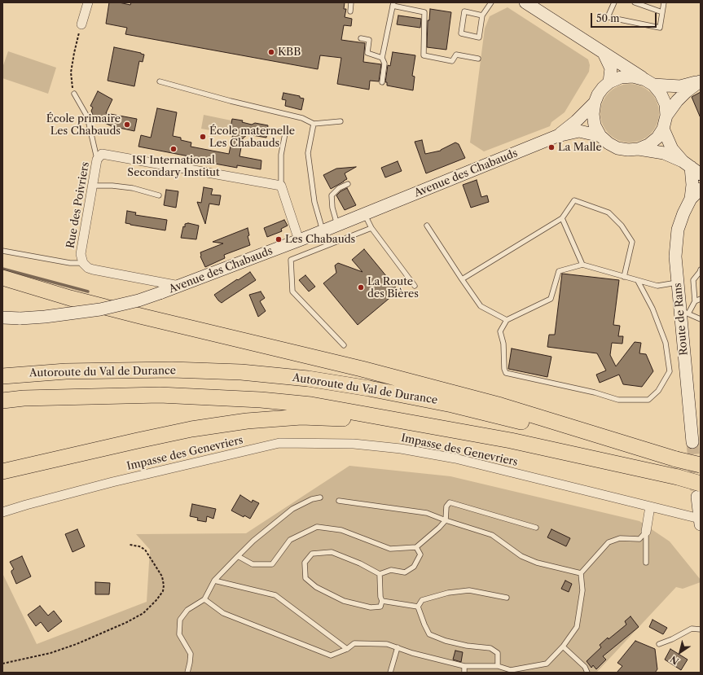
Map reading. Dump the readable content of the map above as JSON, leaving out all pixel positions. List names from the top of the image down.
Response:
{
  "streets": {
    "highway": ["Autoroute du Val de Durance"],
    "main road": ["Avenue des Chabauds", "Route de Rans"],
    "street": ["Rue des Poivriers", "Impasse des Genevriers"]
  },
  "crossings": [
    ["Avenue des Chabauds", "Rue des Poivriers"]
  ],
  "places": [
    "KBB",
    "École primaire Les Chabauds",
    "École maternelle Les Chabauds",
    "La Malle",
    "ISI International Secondary Institut",
    "Les Chabauds",
    "La Route des Bières"
  ],
  "scale_bar": "50 m",
  "north": "bottom left"
}
